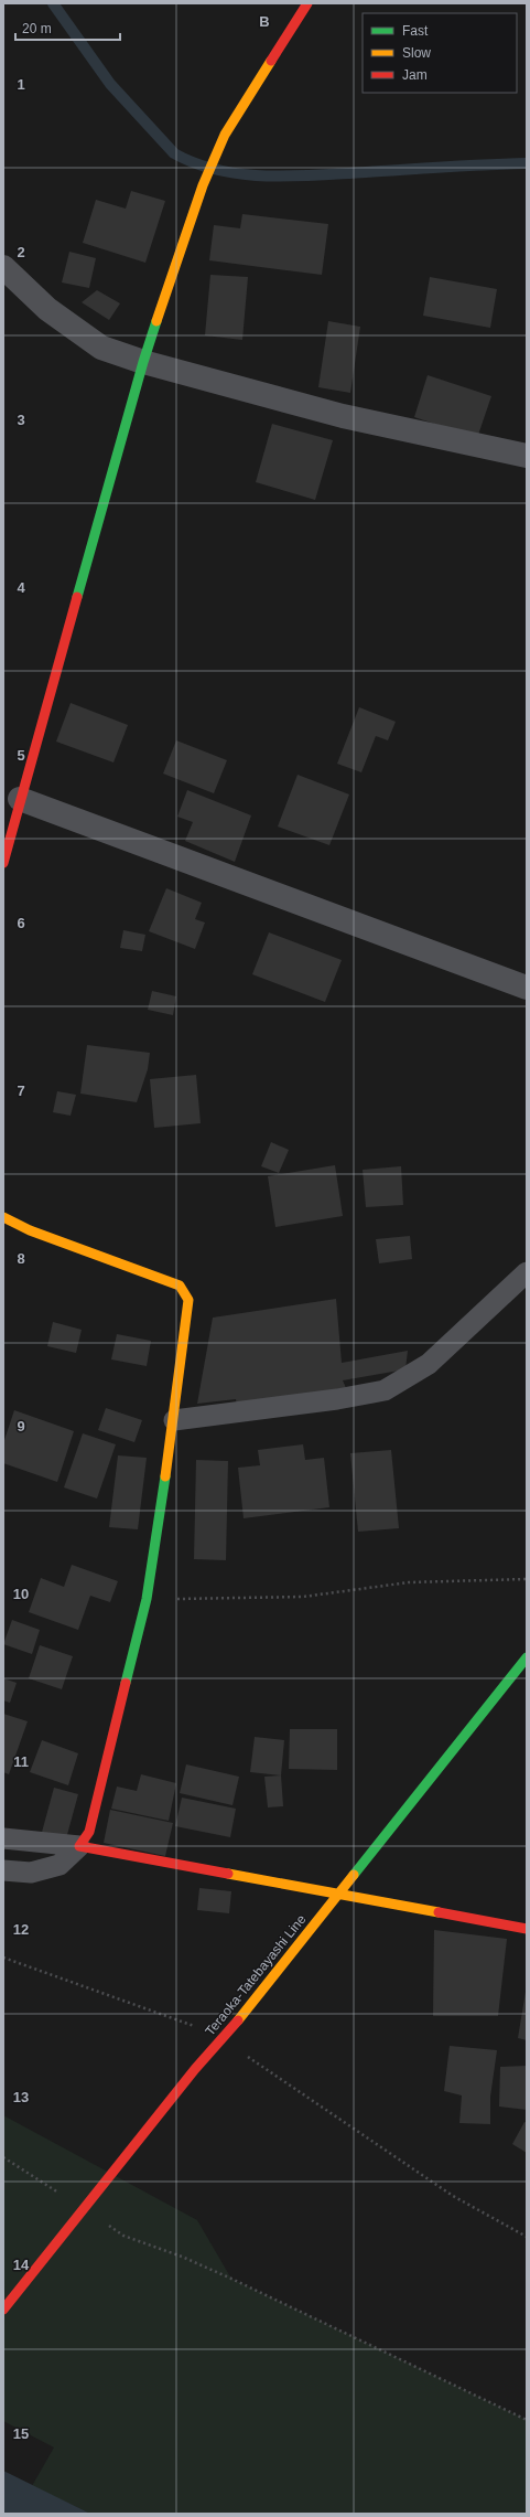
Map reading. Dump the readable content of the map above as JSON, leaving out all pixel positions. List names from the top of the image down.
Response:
{
  "streets": {
    "street": ["Teraoka-Tatebayashi Line"]
  },
  "legend": ["Fast", "Slow", "Jam"],
  "scale_bar": "20 m",
  "grid": {
    "columns": ["B"],
    "rows": [
      "1",
      "2",
      "3",
      "4",
      "5",
      "6",
      "7",
      "8",
      "9",
      "10",
      "11",
      "12",
      "13",
      "14",
      "15"
    ]
  }
}
